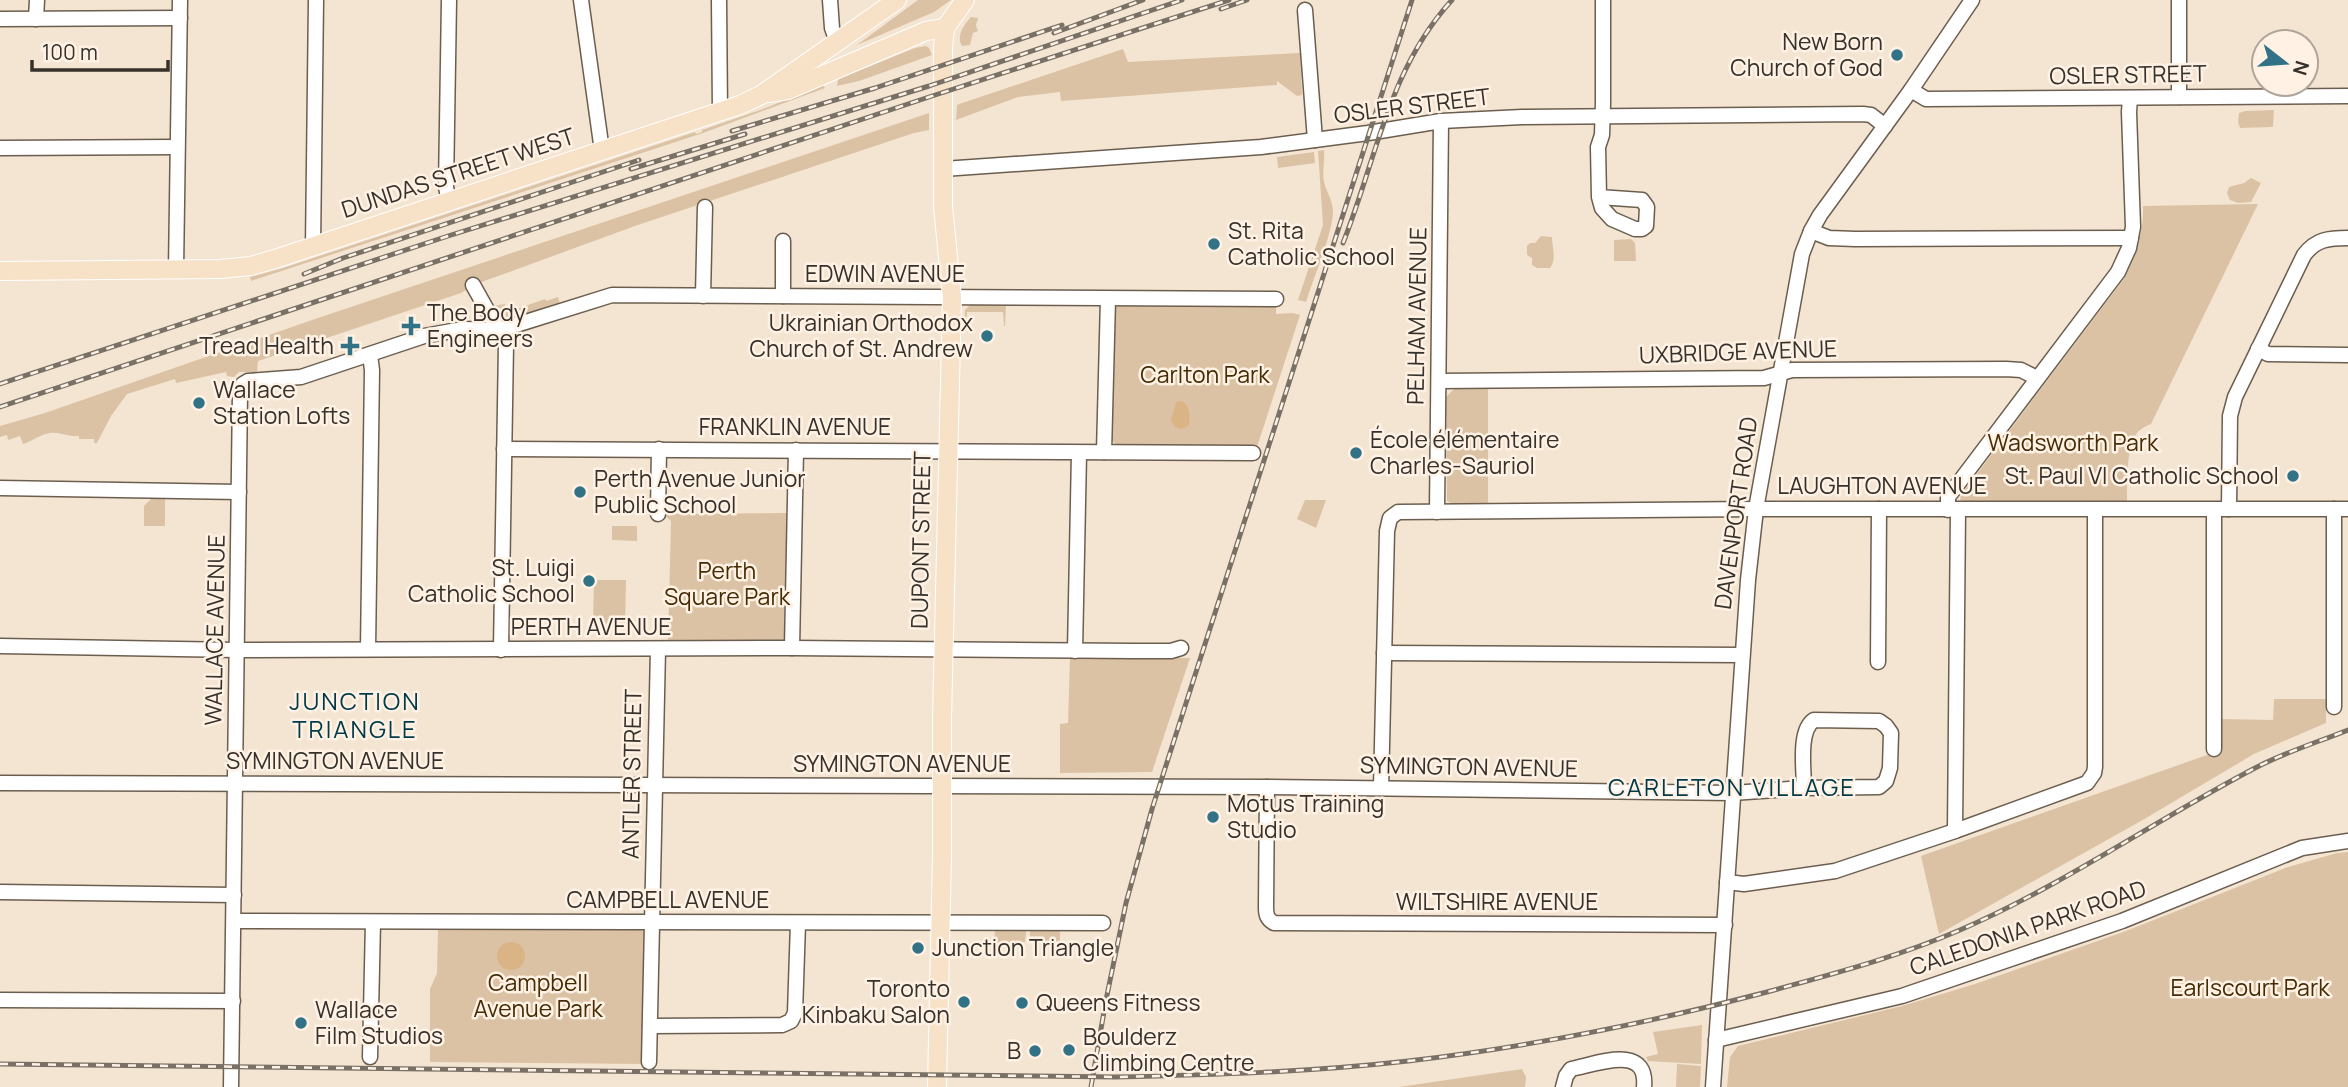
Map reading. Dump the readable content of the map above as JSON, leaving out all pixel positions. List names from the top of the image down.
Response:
{
  "streets": {
    "main road": ["DUNDAS STREET WEST", "DUPONT STREET"],
    "street": [
      "OSLER STREET",
      "EDWIN AVENUE",
      "PELHAM AVENUE",
      "UXBRIDGE AVENUE",
      "FRANKLIN AVENUE",
      "LAUGHTON AVENUE",
      "DAVENPORT ROAD",
      "PERTH AVENUE",
      "WALLACE AVENUE",
      "SYMINGTON AVENUE",
      "ANTLER STREET",
      "CAMPBELL AVENUE",
      "WILTSHIRE AVENUE",
      "CALEDONIA PARK ROAD"
    ]
  },
  "crossings": [
    ["OSLER STREET", "PELHAM AVENUE"],
    ["OSLER STREET", "DAVENPORT ROAD"],
    ["OSLER STREET", "DUPONT STREET"],
    ["EDWIN AVENUE", "DUPONT STREET"],
    ["EDWIN AVENUE", "WALLACE AVENUE"],
    ["PELHAM AVENUE", "UXBRIDGE AVENUE"],
    ["PELHAM AVENUE", "LAUGHTON AVENUE"],
    ["UXBRIDGE AVENUE", "DAVENPORT ROAD"],
    ["FRANKLIN AVENUE", "DUPONT STREET"],
    ["LAUGHTON AVENUE", "DAVENPORT ROAD"],
    ["DAVENPORT ROAD", "SYMINGTON AVENUE"],
    ["DAVENPORT ROAD", "WILTSHIRE AVENUE"],
    ["DAVENPORT ROAD", "CALEDONIA PARK ROAD"],
    ["DUPONT STREET", "PERTH AVENUE"],
    ["DUPONT STREET", "SYMINGTON AVENUE"],
    ["DUPONT STREET", "CAMPBELL AVENUE"],
    ["PERTH AVENUE", "WALLACE AVENUE"],
    ["PERTH AVENUE", "ANTLER STREET"],
    ["WALLACE AVENUE", "SYMINGTON AVENUE"],
    ["WALLACE AVENUE", "CAMPBELL AVENUE"],
    ["SYMINGTON AVENUE", "ANTLER STREET"],
    ["SYMINGTON AVENUE", "WILTSHIRE AVENUE"],
    ["ANTLER STREET", "CAMPBELL AVENUE"]
  ],
  "districts": ["JUNCTION TRIANGLE", "CARLETON VILLAGE"],
  "parks": [
    "Carlton Park",
    "Wadsworth Park",
    "Perth Square Park",
    "Campbell Avenue Park",
    "Earlscourt Park"
  ],
  "places": {
    "other": [
      "New Born Church of God",
      "St. Rita Catholic School",
      "Ukrainian Orthodox Church of St. Andrew",
      "Wallace Station Lofts",
      "École élémentaire Charles-Sauriol",
      "St. Paul VI Catholic School",
      "Perth Avenue Junior Public School",
      "St. Luigi Catholic School",
      "Motus Training Studio",
      "Junction Triangle",
      "Toronto Kinbaku Salon",
      "Queens Fitness",
      "Wallace Film Studios",
      "Boulderz Climbing Centre",
      "B"
    ],
    "health": ["The Body Engineers", "Tread Health"]
  },
  "scale_bar": "100 m",
  "north": "right"
}
